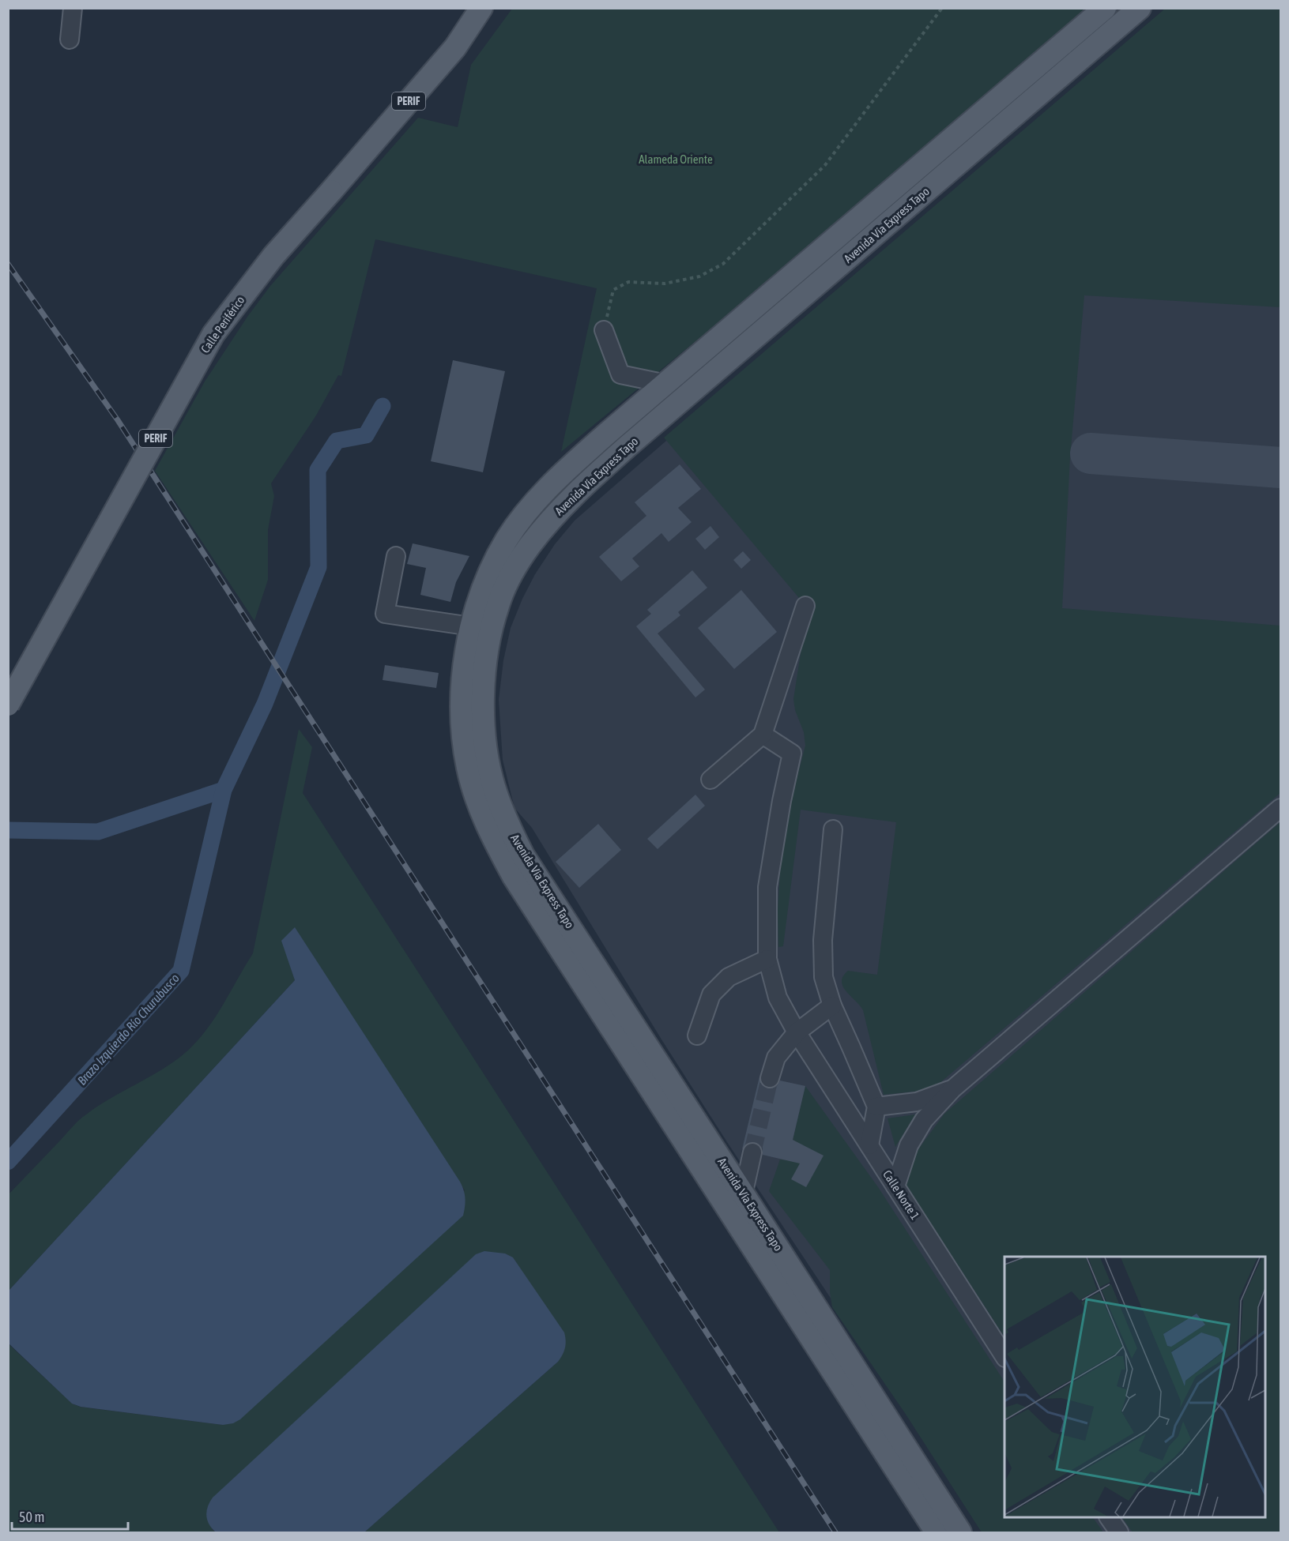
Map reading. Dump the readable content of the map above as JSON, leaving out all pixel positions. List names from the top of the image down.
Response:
{
  "streets": {
    "main road": ["PERIF", "Avenida Vía Express Tapo", "Calle Periférico"],
    "street": ["Calle Norte 1"]
  },
  "water": ["Brazo Izquierdo Río Churubusco"],
  "parks": ["Alameda Oriente"],
  "scale_bar": "50 m"
}
